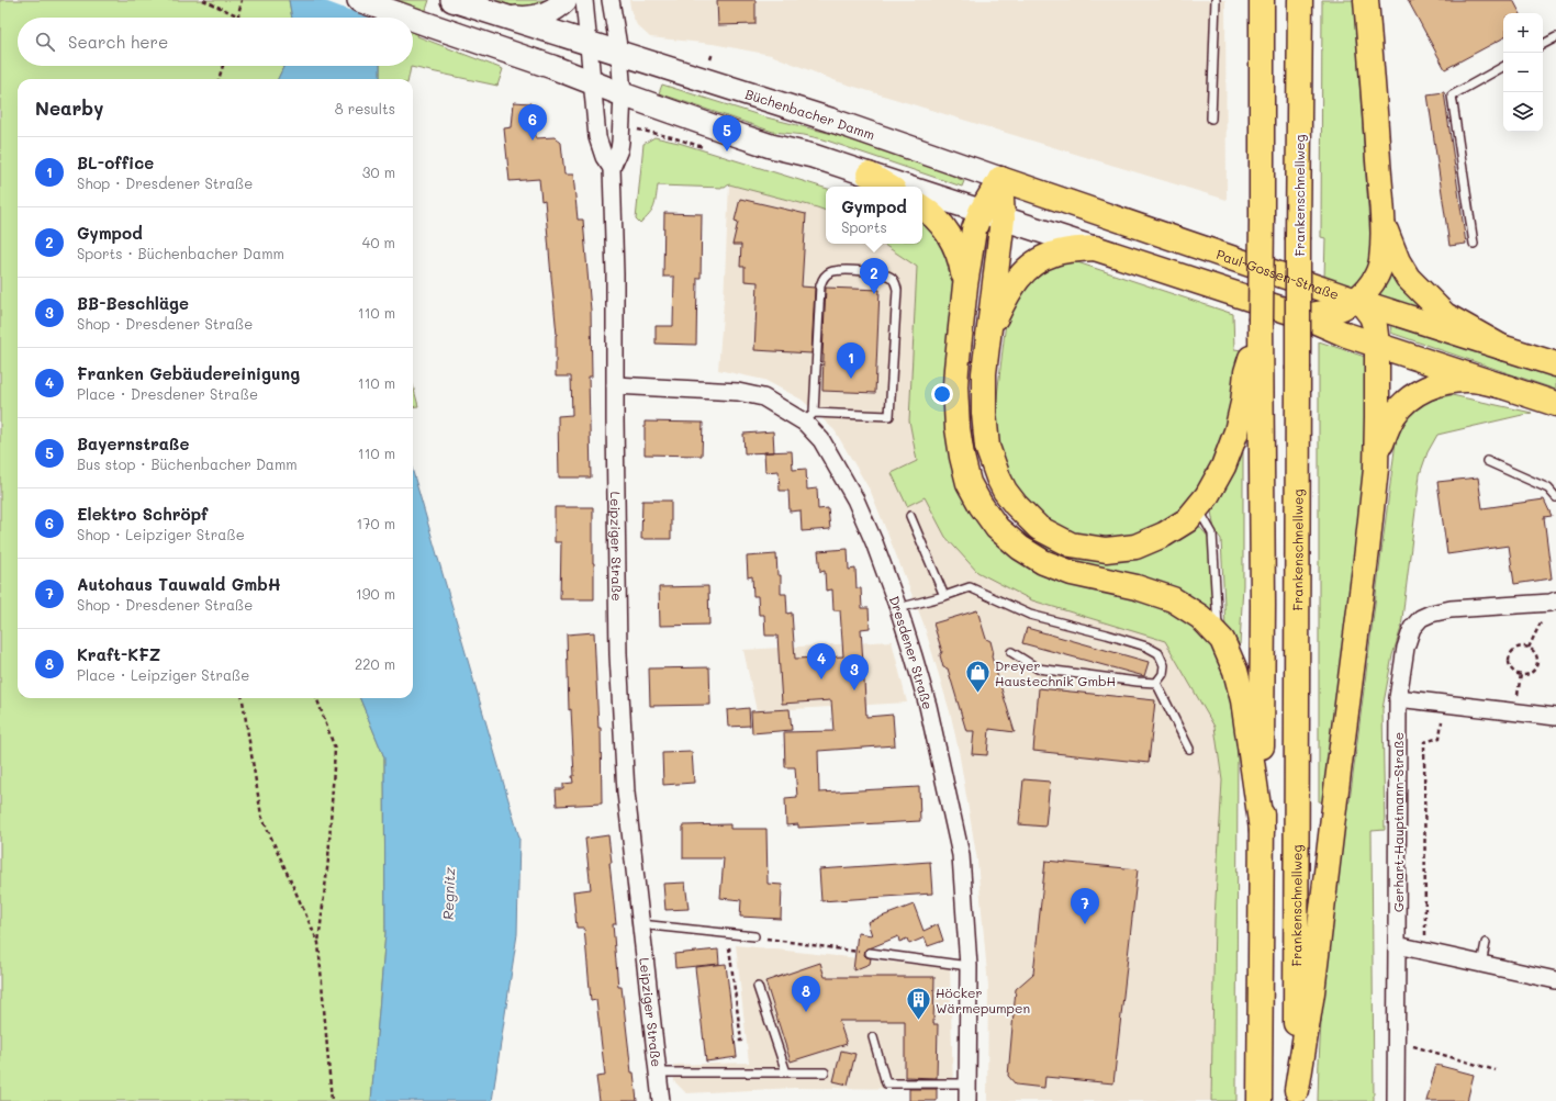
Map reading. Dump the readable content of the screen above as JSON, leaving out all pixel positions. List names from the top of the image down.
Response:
{
  "streets": {
    "main road": ["Büchenbacher Damm", "Frankenschnellweg", "Paul-Gossen-Straße"],
    "street": ["Leipziger Straße", "Dresdener Straße", "Gerhart-Hauptmann-Straße"]
  },
  "crossings": [
    ["Büchenbacher Damm", "Paul-Gossen-Straße"],
    ["Leipziger Straße", "Dresdener Straße"]
  ],
  "water": ["Regnitz"],
  "places": {
    "shop": ["Dreyer Haustechnik GmbH"],
    "building": ["Höcker Wärmepumpen"]
  },
  "page": {
    "map_buttons": ["+", "−"],
    "search": "Search here",
    "heading": ["Nearby", "8 results"],
    "pins": [
      "6",
      "5",
      "2",
      "1",
      "4",
      "3",
      "7",
      "8"
    ],
    "list": [
      {
        "mark": "1",
        "name": "BL-office",
        "note": "Shop · Dresdener Straße",
        "value": "30 m"
      },
      {
        "mark": "2",
        "name": "Gympod",
        "note": "Sports · Büchenbacher Damm",
        "value": "40 m"
      },
      {
        "mark": "3",
        "name": "BB-Beschläge",
        "note": "Shop · Dresdener Straße",
        "value": "110 m"
      },
      {
        "mark": "4",
        "name": "Franken Gebäudereinigung",
        "note": "Place · Dresdener Straße",
        "value": "110 m"
      },
      {
        "mark": "5",
        "name": "Bayernstraße",
        "note": "Bus stop · Büchenbacher Damm",
        "value": "110 m"
      },
      {
        "mark": "6",
        "name": "Elektro Schröpf",
        "note": "Shop · Leipziger Straße",
        "value": "170 m"
      },
      {
        "mark": "7",
        "name": "Autohaus Tauwald GmbH",
        "note": "Shop · Dresdener Straße",
        "value": "190 m"
      },
      {
        "mark": "8",
        "name": "Kraft-KFZ",
        "note": "Place · Leipziger Straße",
        "value": "220 m"
      }
    ],
    "popup": ["Gympod", "Sports"]
  }
}
